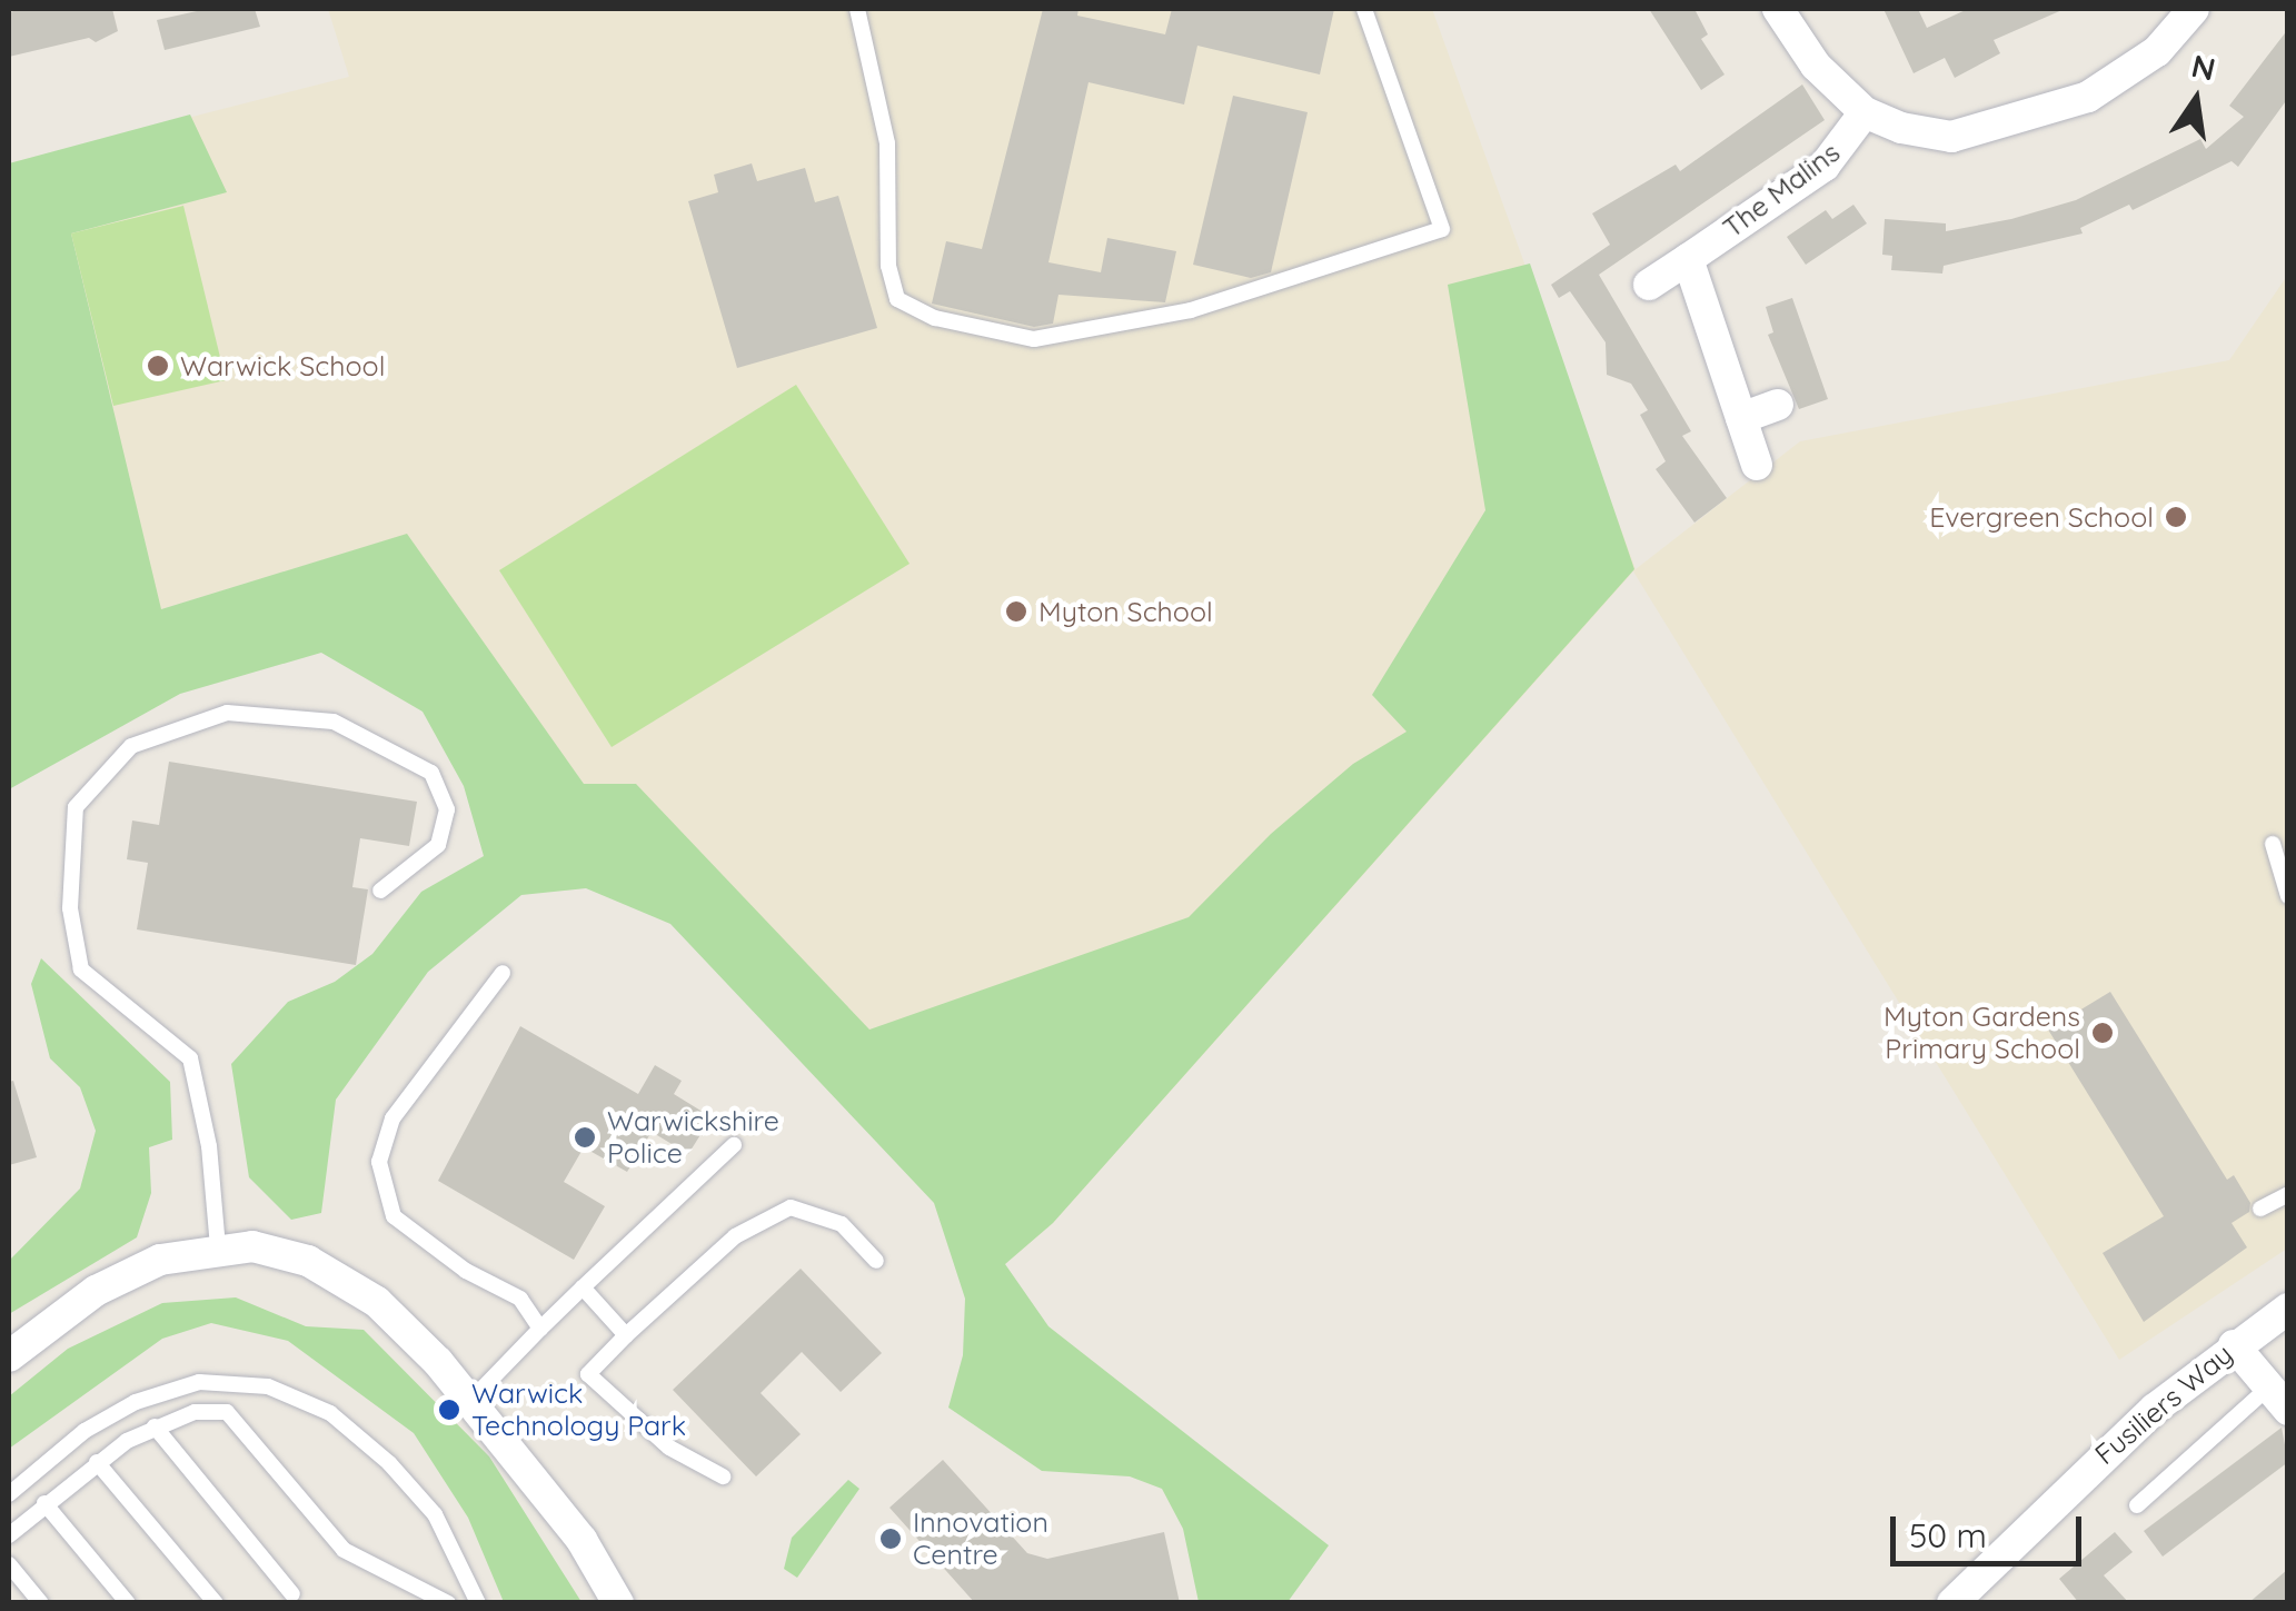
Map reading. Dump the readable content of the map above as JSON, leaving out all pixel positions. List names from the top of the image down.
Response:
{
  "streets": {
    "street": ["The Malins", "Fusiliers Way"]
  },
  "places": [
    "Warwick School",
    "Evergreen School",
    "Myton School",
    "Myton Gardens Primary School",
    "Warwickshire Police",
    "Warwick Technology Park",
    "Innovation Centre"
  ],
  "scale_bar": "50 m",
  "north": "top"
}
